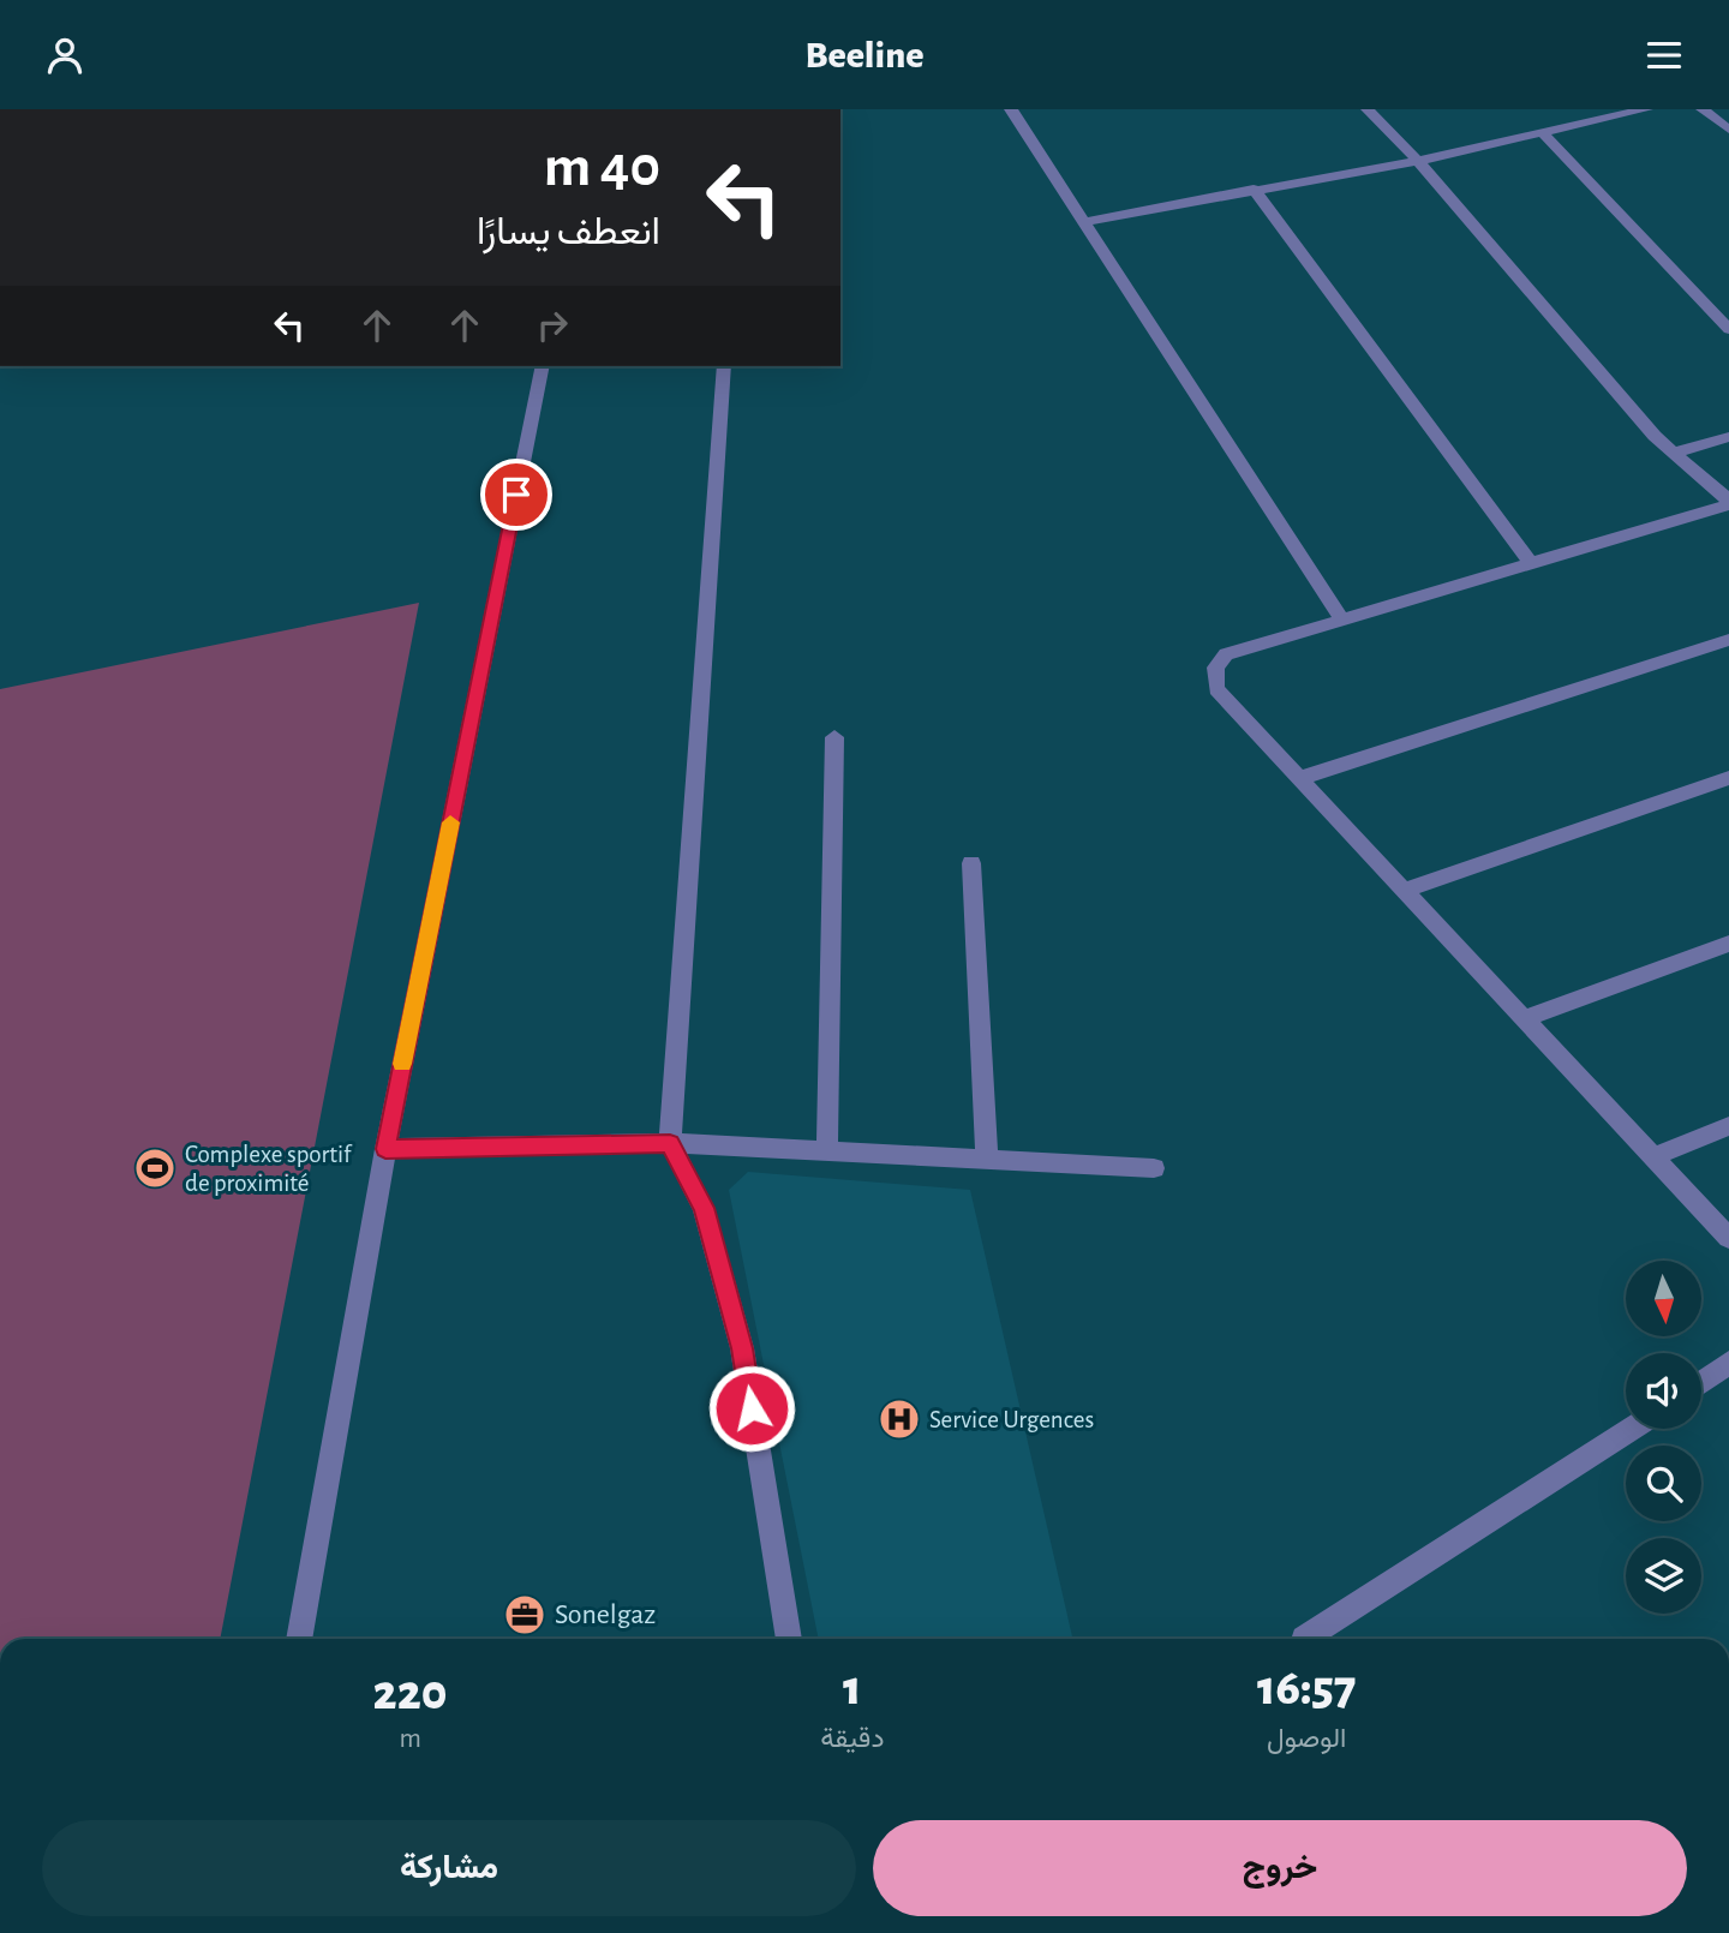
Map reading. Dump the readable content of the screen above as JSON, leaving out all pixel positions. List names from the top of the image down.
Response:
{
  "places": {
    "sports": ["Complexe sportif de proximité"],
    "hospital": ["Service Urgences"],
    "office": ["Sonelgaz"]
  },
  "north": "bottom",
  "page": {
    "header": "Beeline",
    "turn": ["40 m", "انعطف يسارًا"],
    "eta": [
      "16:57",
      "الوصول",
      "1",
      "دقيقة",
      "220",
      "m"
    ],
    "buttons": ["خروج", "مشاركة"]
  }
}
